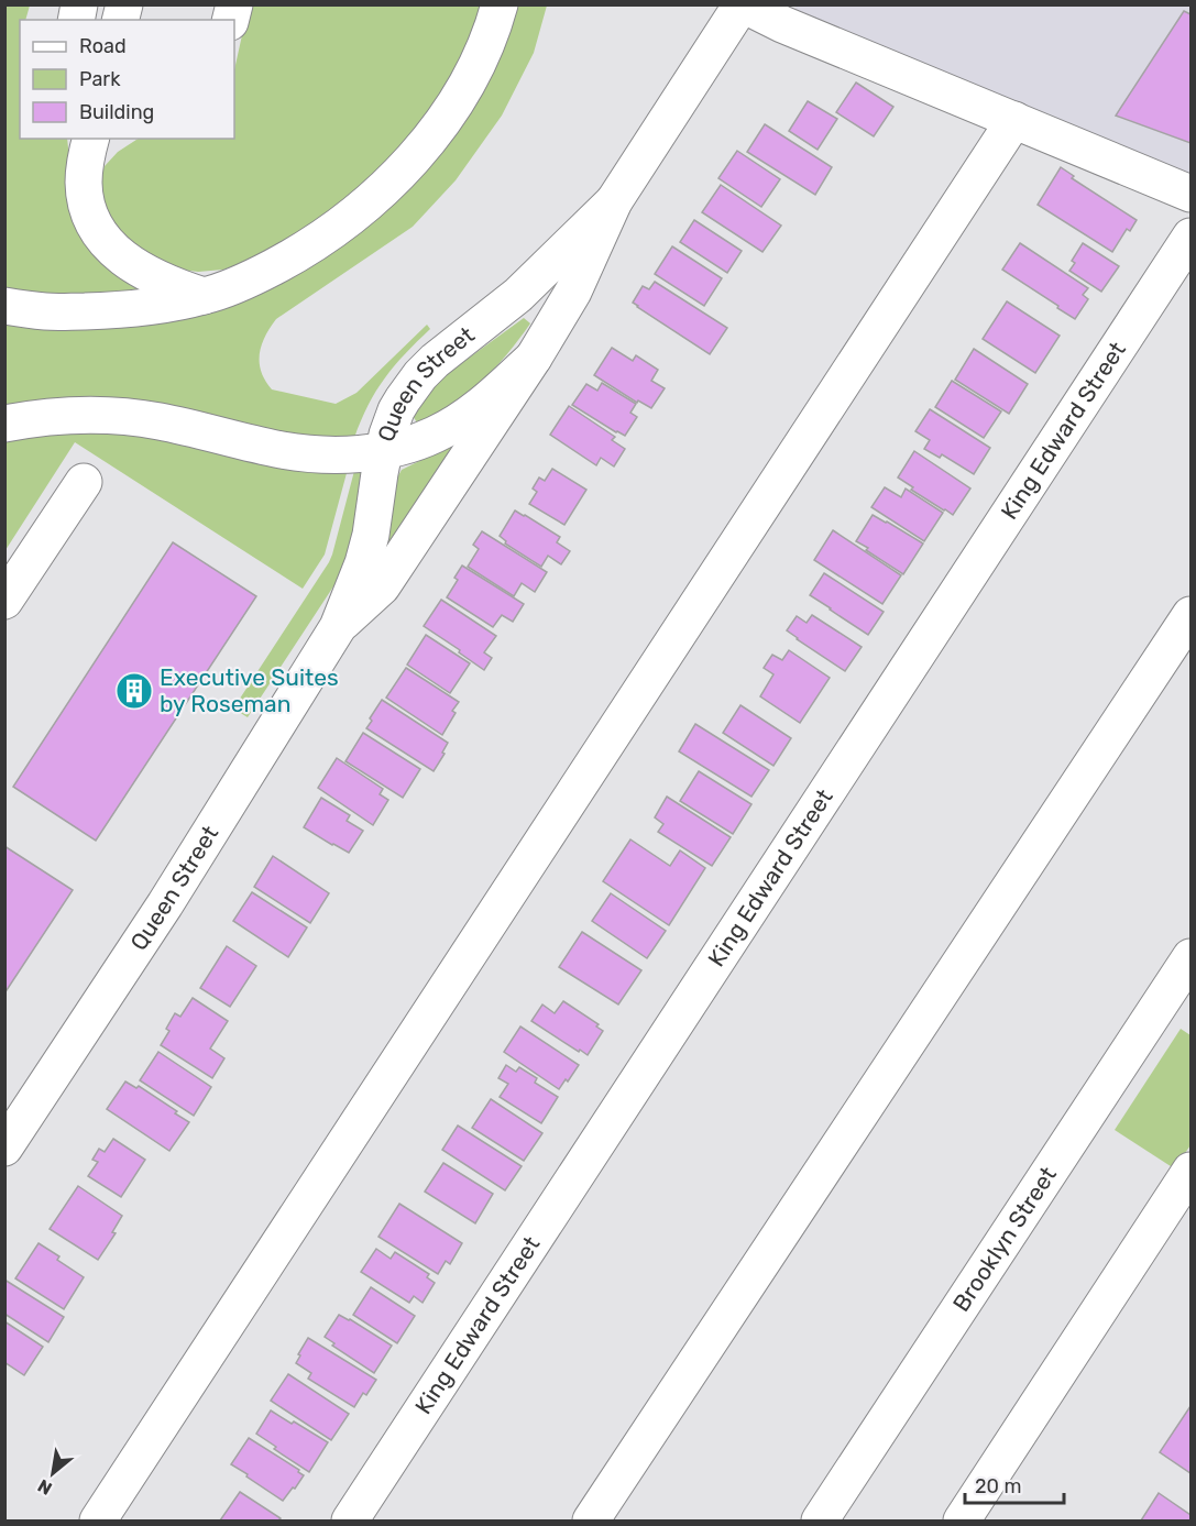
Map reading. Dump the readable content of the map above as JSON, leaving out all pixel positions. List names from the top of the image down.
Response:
{
  "streets": {
    "main road": ["Queen Street", "King Edward Street", "Brooklyn Street"]
  },
  "places": {
    "building": ["Executive Suites by Roseman"]
  },
  "legend": ["Road", "Park", "Building"],
  "scale_bar": "20 m",
  "north": "bottom left"
}
